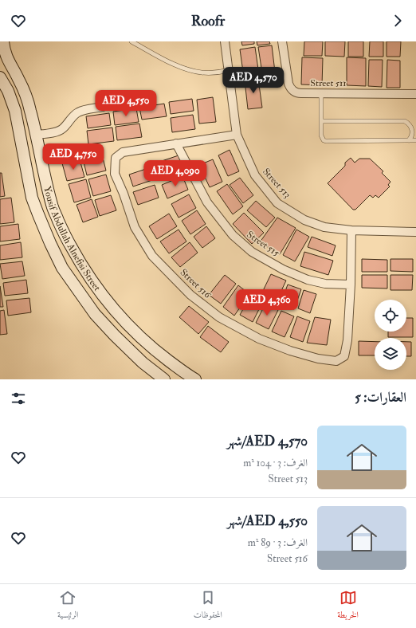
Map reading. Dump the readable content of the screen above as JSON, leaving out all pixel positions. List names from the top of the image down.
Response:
{
  "streets": {
    "street": [
      "Street 511",
      "Street 513",
      "Yousif Abdullah Alnefisi Street",
      "Street 515",
      "Street 516"
    ]
  },
  "crossings": [
    ["Street 513", "Street 516"],
    ["Street 515", "Street 516"]
  ],
  "page": {
    "header": "Roofr",
    "price": [
      "AED 4,570",
      "AED 4,550",
      "AED 4,750",
      "AED 4,090",
      "AED 4,360"
    ],
    "heading": "العقارات: 5",
    "list": [
      {
        "name": "AED 4,570/شهر",
        "note": "الغرف: 3 · 104 m² · Street 513"
      },
      {
        "name": "AED 4,550/شهر",
        "note": "الغرف: 3 · 89 m² · Street 516"
      }
    ],
    "tabs": ["الخريطة", "المحفوظات", "الرئيسية"]
  }
}
